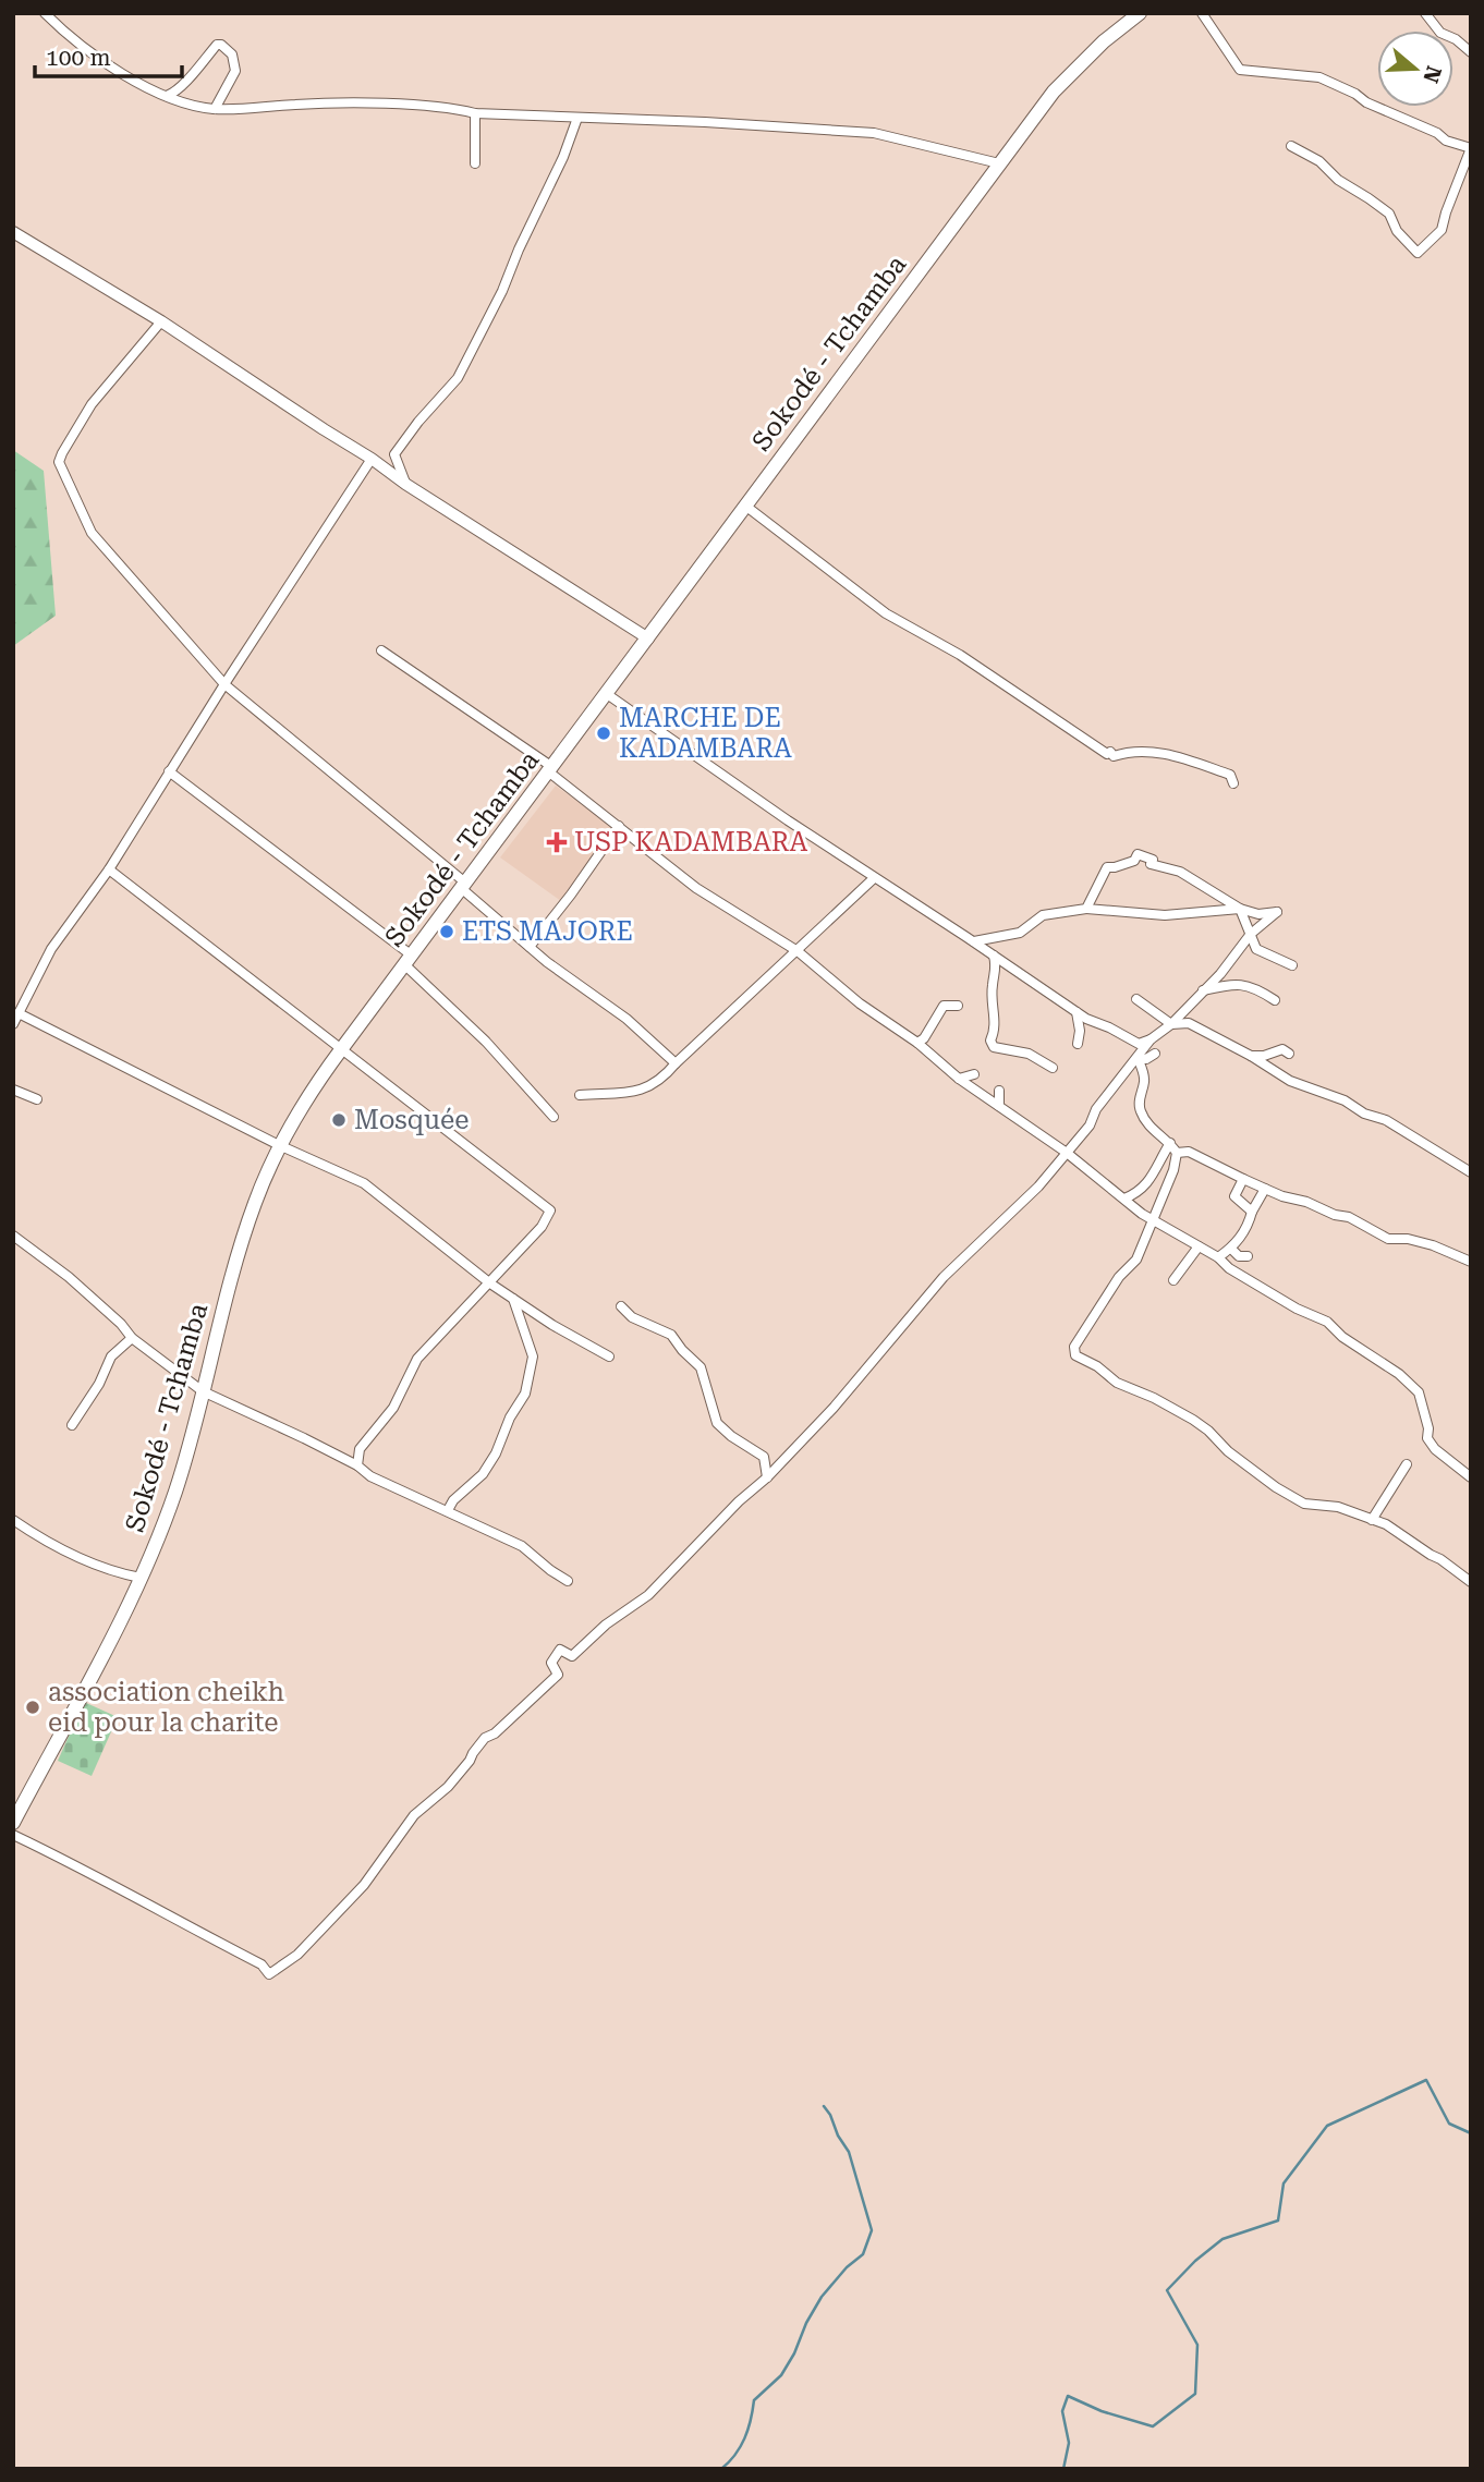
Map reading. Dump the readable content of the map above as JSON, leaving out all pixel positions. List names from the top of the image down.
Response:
{
  "streets": {
    "main road": ["Sokodé - Tchamba"]
  },
  "places": {
    "other": [
      "MARCHE DE KADAMBARA",
      "ETS MAJORE",
      "Mosquée",
      "association cheikh eid pour la charite"
    ],
    "health": ["USP KADAMBARA"]
  },
  "scale_bar": "100 m",
  "north": "right"
}
